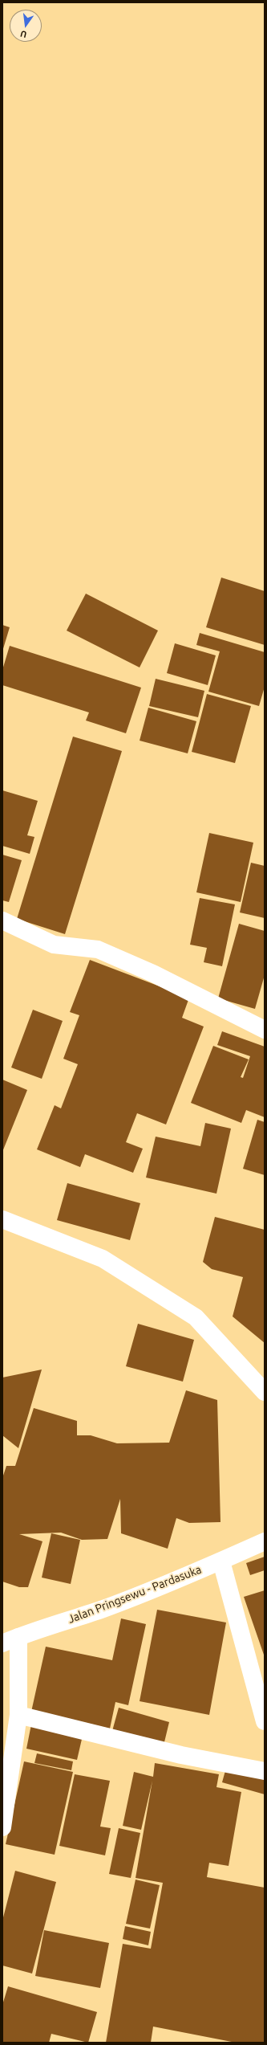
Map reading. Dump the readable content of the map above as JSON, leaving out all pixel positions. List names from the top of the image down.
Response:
{
  "streets": {
    "street": ["Jalan Pringsewu - Pardasuka"]
  },
  "north": "bottom"
}
